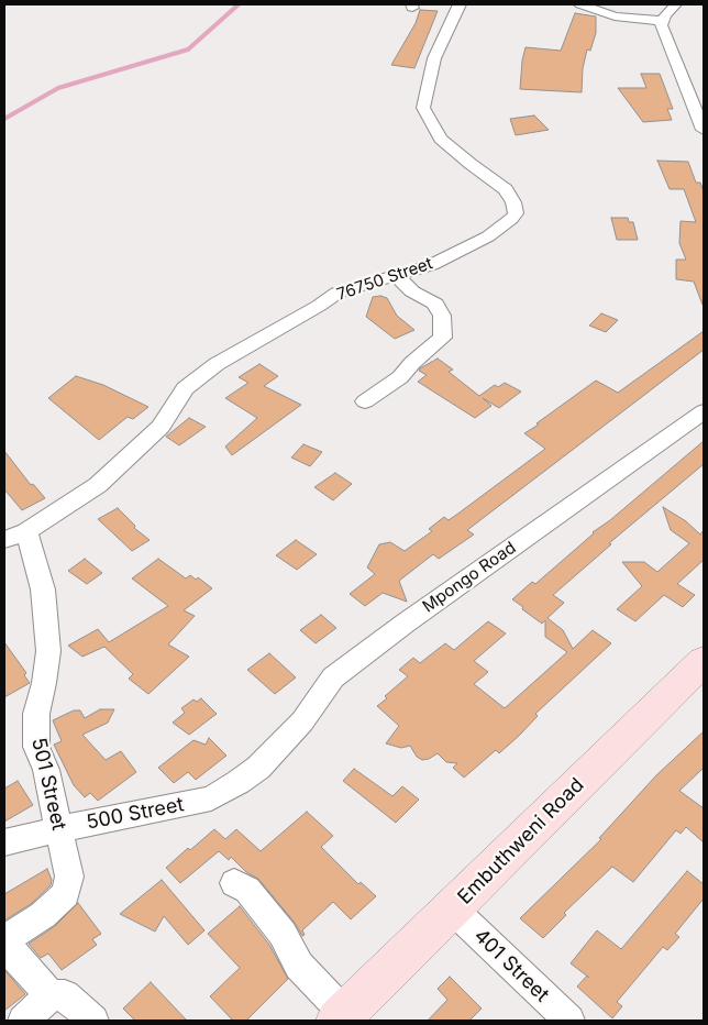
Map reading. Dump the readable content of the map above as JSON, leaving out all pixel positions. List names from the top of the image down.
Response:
{
  "streets": {
    "street": [
      "76750 Street",
      "Mpongo Road",
      "501 Street",
      "500 Street",
      "Embuthweni Road",
      "401 Street"
    ]
  },
  "crossings": [
    ["76750 Street", "501 Street"],
    ["Mpongo Road", "500 Street"],
    ["501 Street", "500 Street"],
    ["Embuthweni Road", "401 Street"]
  ]
}
